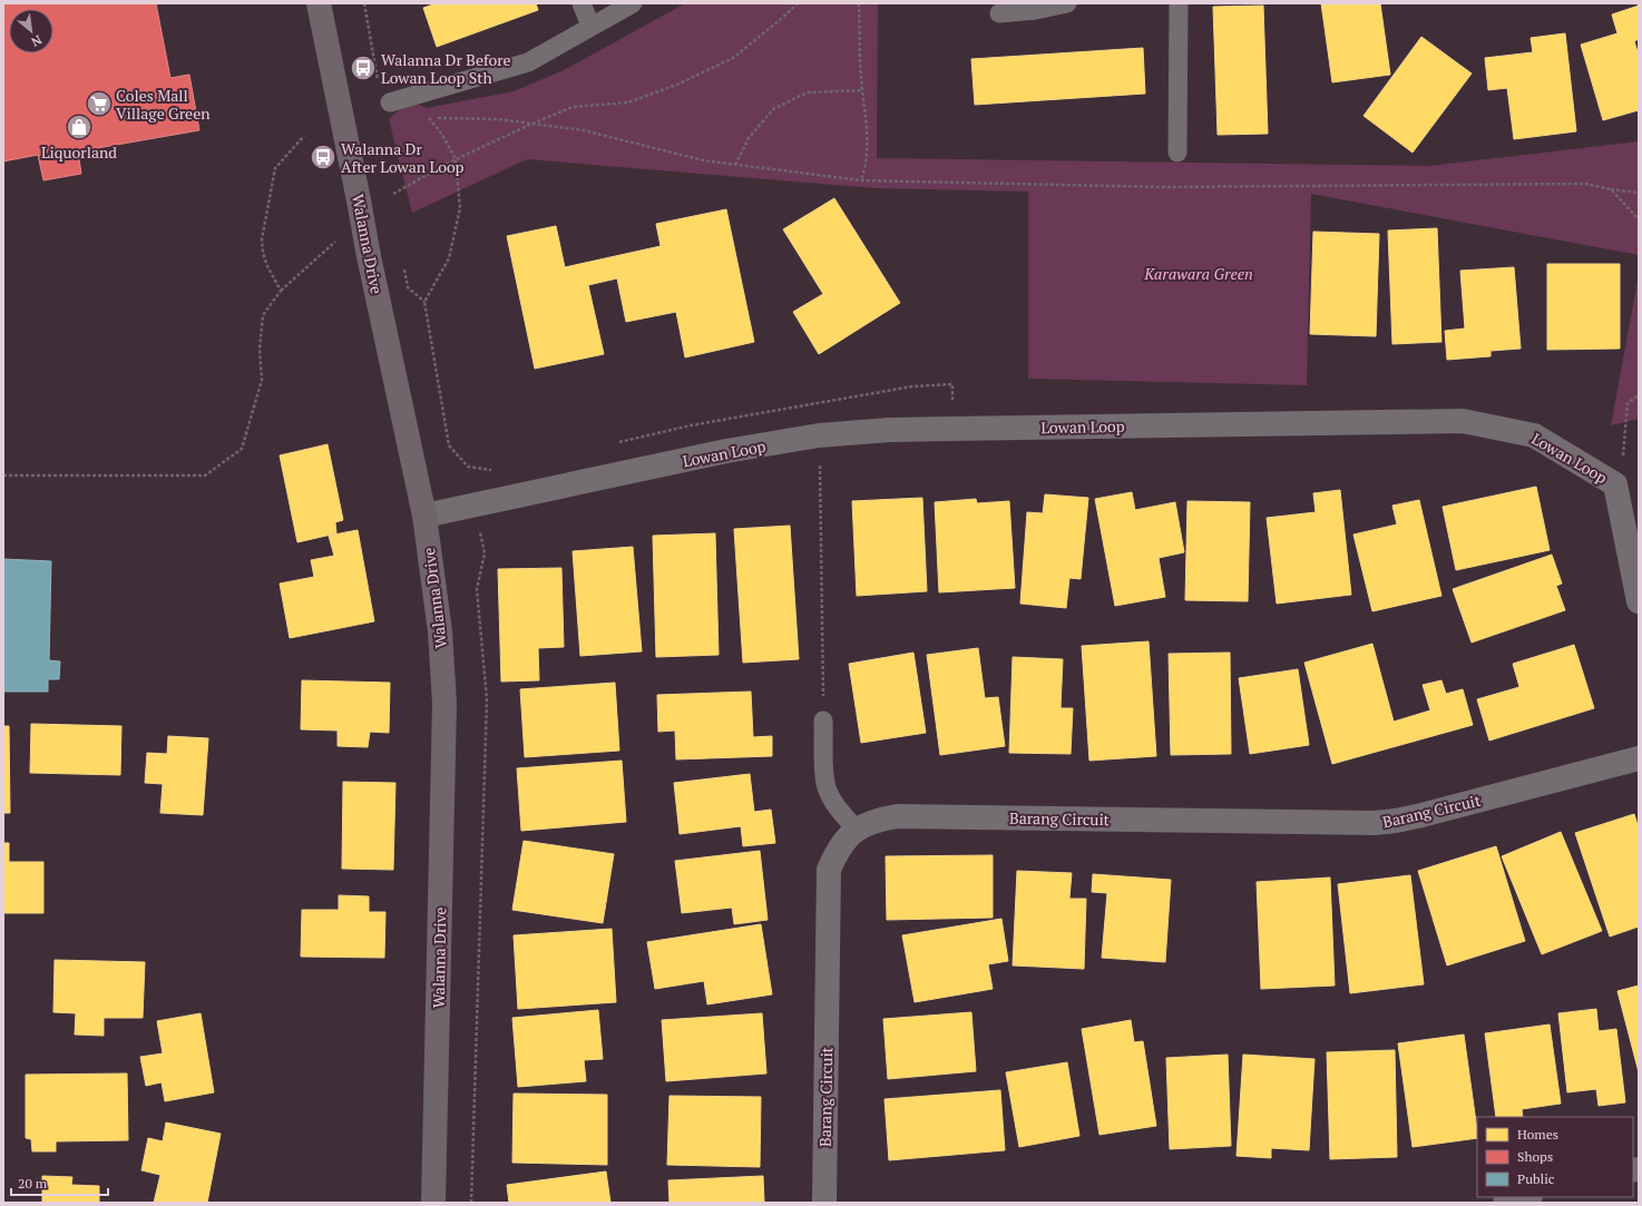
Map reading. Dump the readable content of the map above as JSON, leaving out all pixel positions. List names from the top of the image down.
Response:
{
  "streets": {
    "street": ["Walanna Drive", "Lowan Loop", "Barang Circuit"]
  },
  "crossings": [
    ["Walanna Drive", "Lowan Loop"]
  ],
  "parks": ["Karawara Green"],
  "places": {
    "bus stop": ["Walanna Dr Before Lowan Loop Sth", "Walanna Dr After Lowan Loop"],
    "supermarket": ["Coles Mall Village Green"],
    "shop": ["Liquorland"]
  },
  "legend": ["Homes", "Shops", "Public"],
  "scale_bar": "20 m",
  "north": "bottom right"
}
